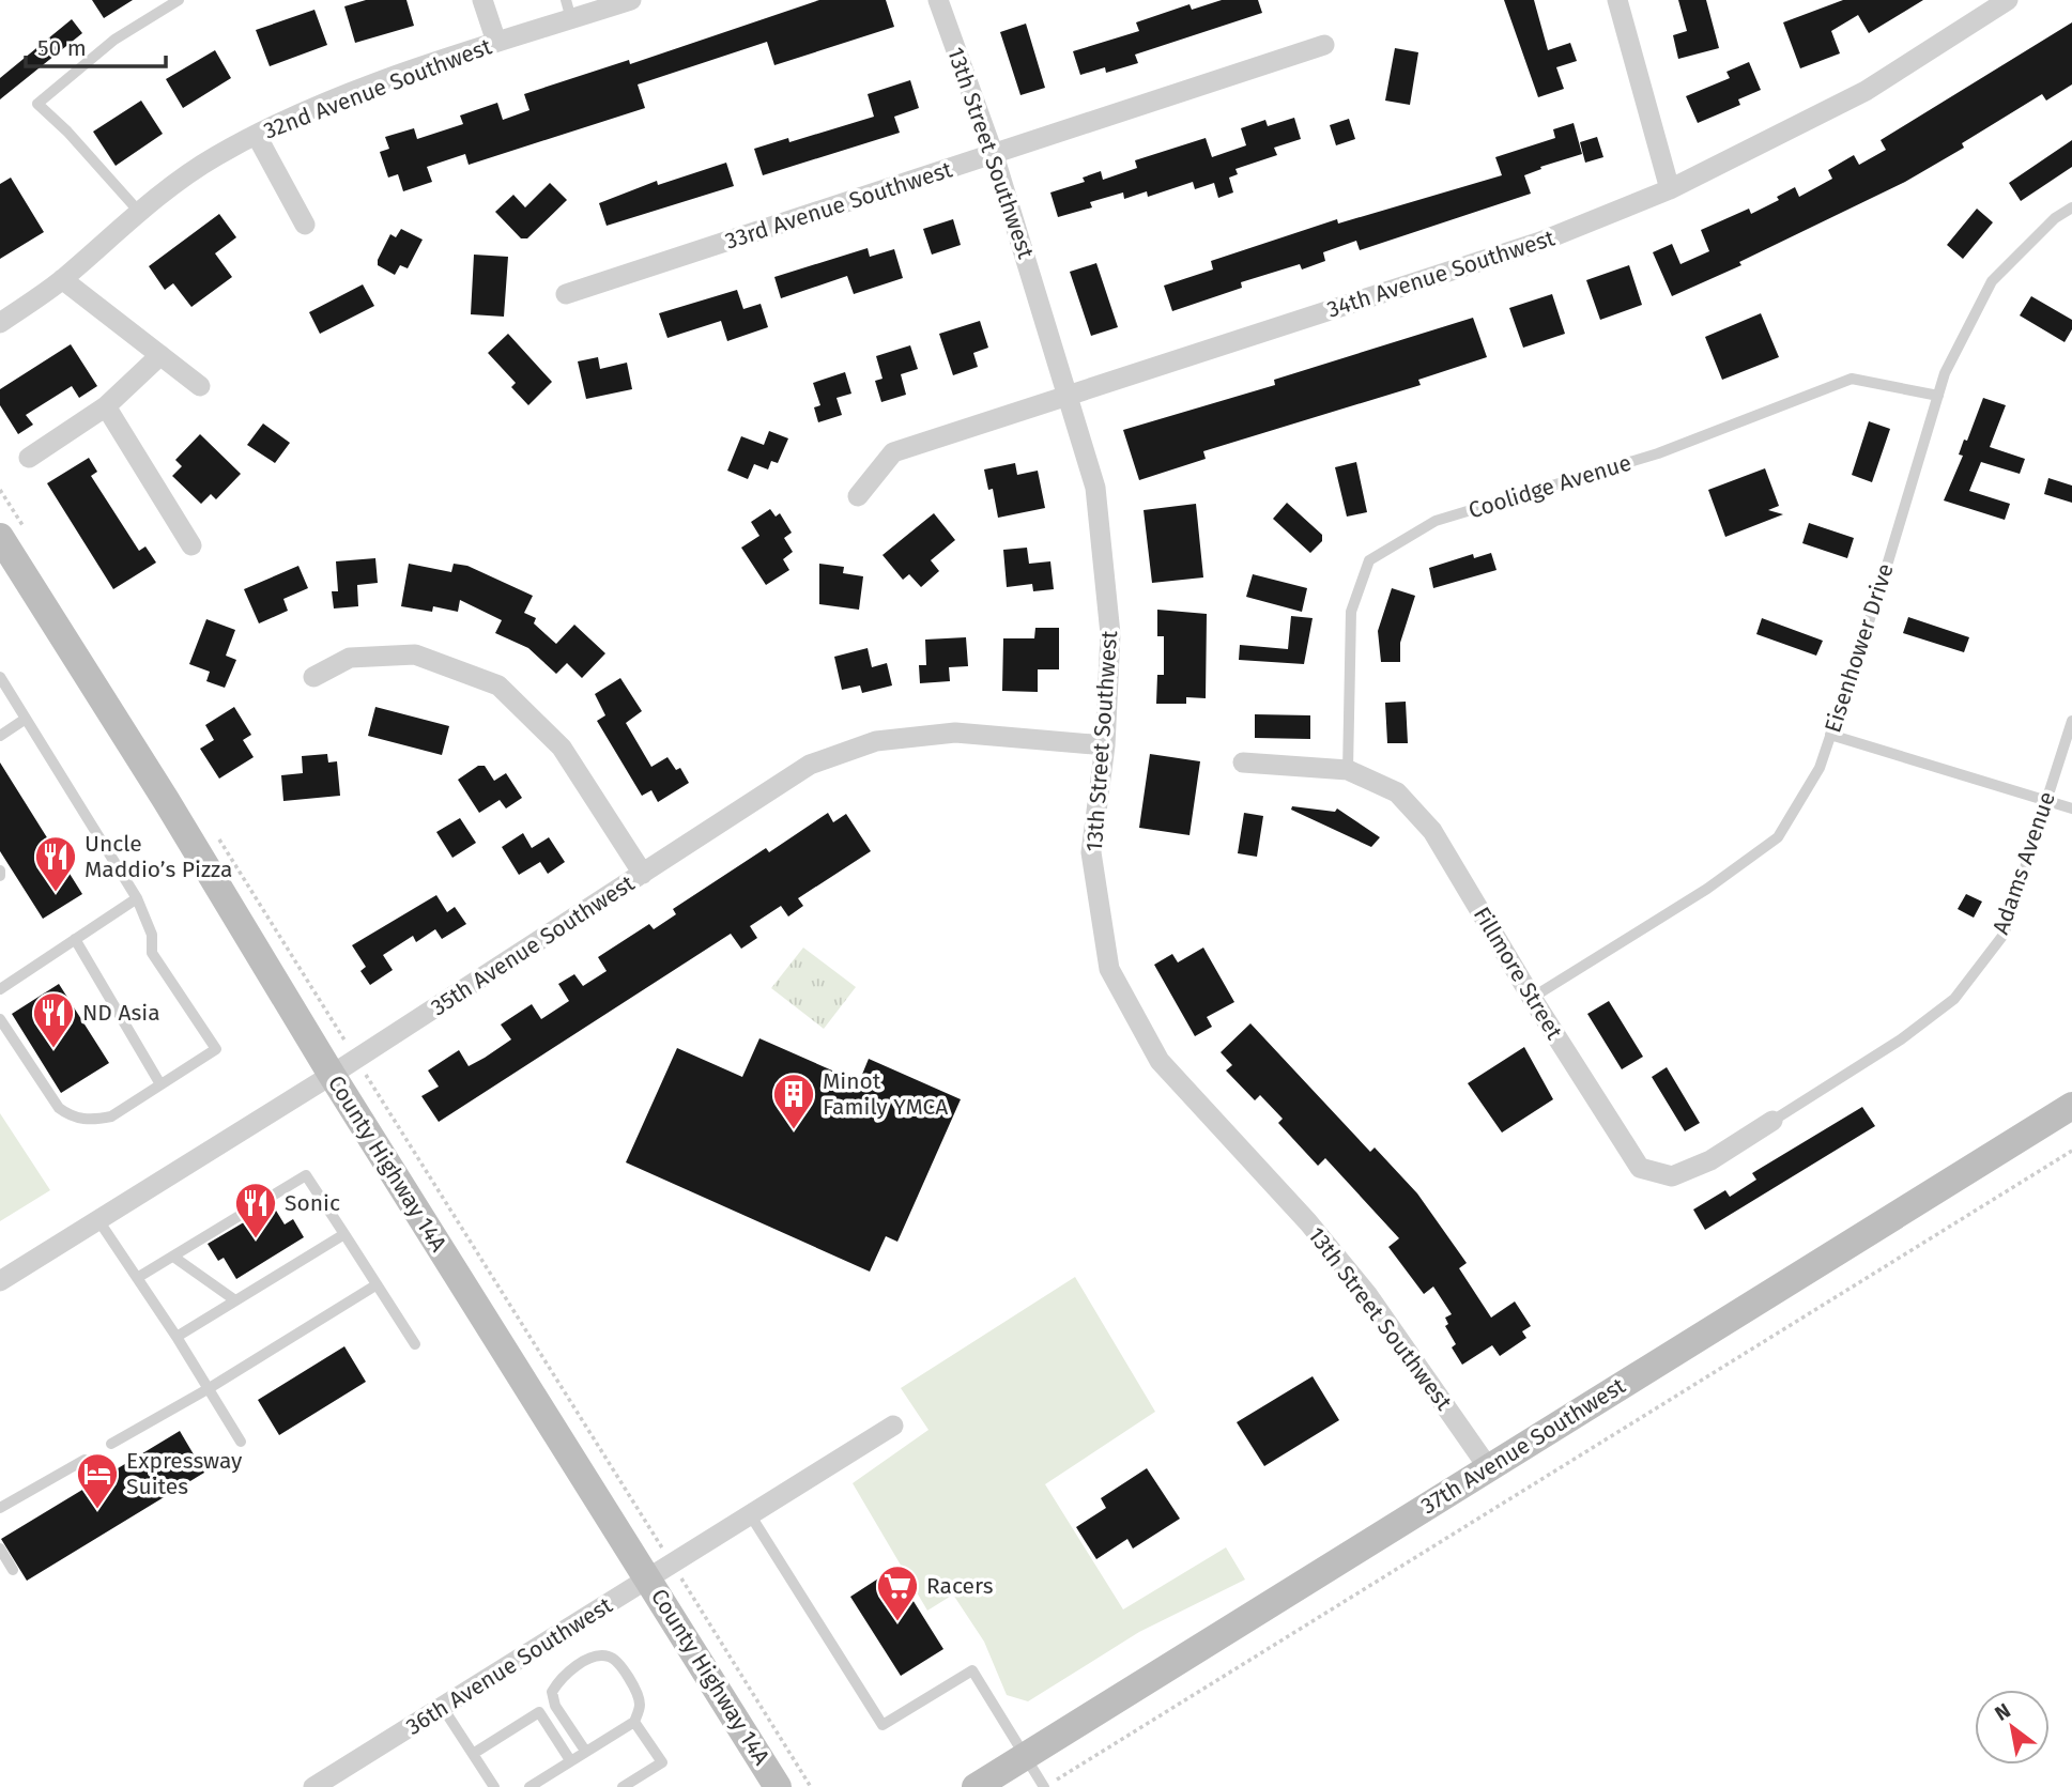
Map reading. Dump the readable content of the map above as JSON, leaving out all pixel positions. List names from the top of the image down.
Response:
{
  "streets": {
    "main road": ["County Highway 14A", "37th Avenue Southwest"],
    "street": [
      "32nd Avenue Southwest",
      "13th Street Southwest",
      "33rd Avenue Southwest",
      "34th Avenue Southwest",
      "35th Avenue Southwest",
      "Fillmore Street",
      "36th Avenue Southwest"
    ],
    "lane": ["Coolidge Avenue", "Eisenhower Drive", "Adams Avenue"]
  },
  "crossings": [
    ["13th Street Southwest", "33rd Avenue Southwest"],
    ["13th Street Southwest", "34th Avenue Southwest"],
    ["13th Street Southwest", "35th Avenue Southwest"],
    ["13th Street Southwest", "37th Avenue Southwest"],
    ["Coolidge Avenue", "Eisenhower Drive"],
    ["Coolidge Avenue", "Fillmore Street"],
    ["Eisenhower Drive", "Fillmore Street"],
    ["Adams Avenue", "Fillmore Street"],
    ["35th Avenue Southwest", "County Highway 14A"],
    ["County Highway 14A", "36th Avenue Southwest"]
  ],
  "places": {
    "restaurant": ["Uncle Maddio’s Pizza", "ND Asia", "Sonic"],
    "building": ["Minot Family YMCA"],
    "hotel": ["Expressway Suites"],
    "supermarket": ["Racers"]
  },
  "scale_bar": "50 m",
  "north": "top left"
}
